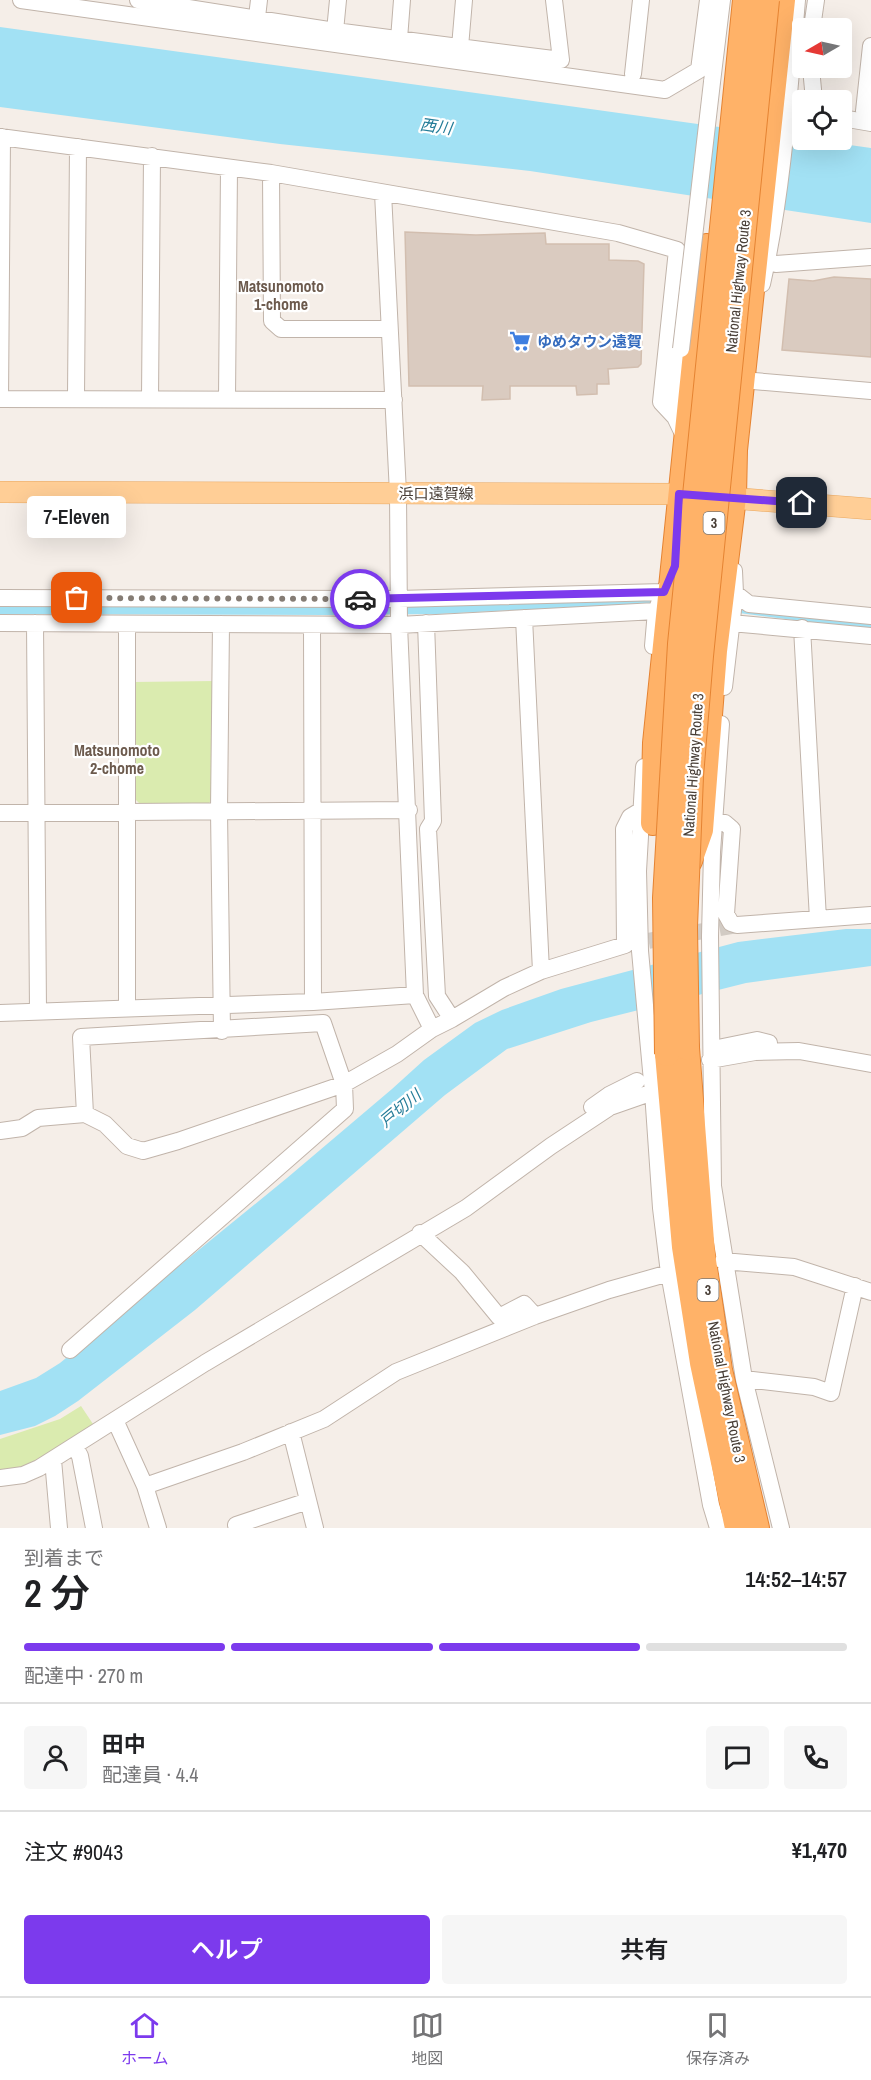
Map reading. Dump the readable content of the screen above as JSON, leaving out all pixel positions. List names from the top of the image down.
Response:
{
  "streets": {
    "highway": ["National Highway Route 3", "3"],
    "main road": ["浜口遠賀線"]
  },
  "crossings": [
    ["National Highway Route 3", "3"]
  ],
  "districts": ["Matsunomoto 1-chome", "Matsunomoto 2-chome"],
  "water": ["西川", "戸切川"],
  "places": {
    "supermarket": ["ゆめタウン遠賀"],
    "other": ["7-Eleven"]
  },
  "north": "left",
  "page": {
    "bubble": "7-Eleven",
    "heading": ["2 分", "到着まで", "14:52–14:57"],
    "panel": [
      "田中",
      "配達員 · 4.4",
      "注文 #9043",
      "¥1,470"
    ],
    "bar": "配達中 · 270 m",
    "buttons": ["ヘルプ", "共有"],
    "tabs": ["ホーム", "地図", "保存済み"]
  }
}
